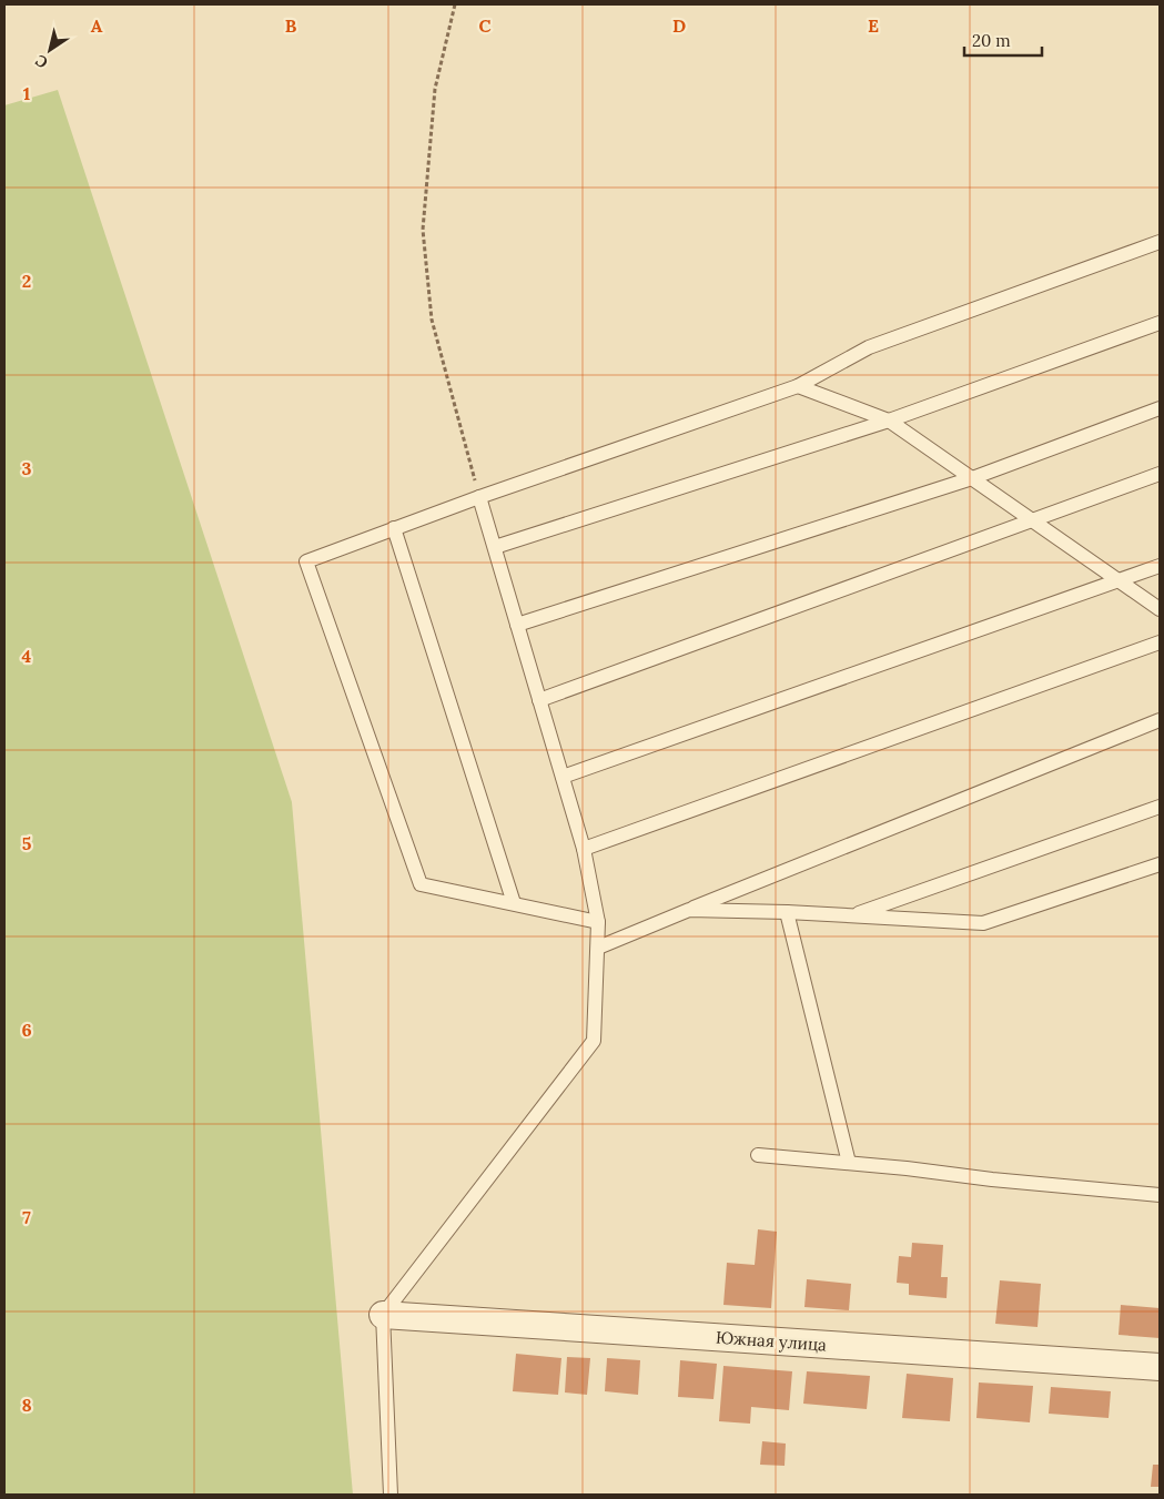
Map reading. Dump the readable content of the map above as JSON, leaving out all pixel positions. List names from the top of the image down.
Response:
{
  "streets": {
    "street": ["Южная улица"]
  },
  "scale_bar": "20 m",
  "north": "bottom left",
  "grid": {
    "columns": [
      "A",
      "B",
      "C",
      "D",
      "E"
    ],
    "rows": [
      "1",
      "2",
      "3",
      "4",
      "5",
      "6",
      "7",
      "8"
    ]
  }
}
